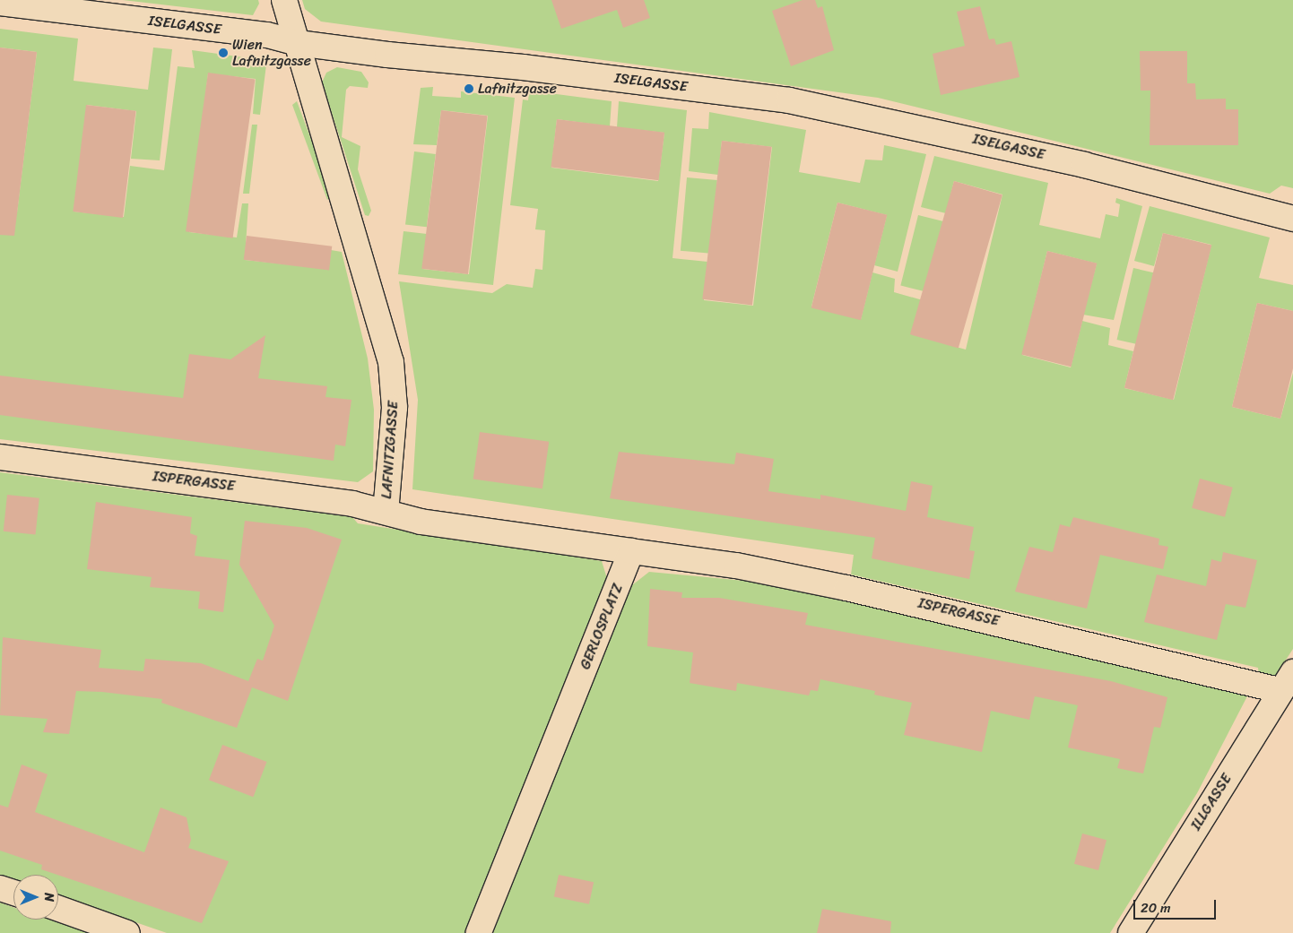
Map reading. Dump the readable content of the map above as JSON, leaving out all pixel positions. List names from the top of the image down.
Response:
{
  "streets": {
    "street": [
      "ISELGASSE",
      "LAFNITZGASSE",
      "ISPERGASSE",
      "GERLOSPLATZ",
      "ILLGASSE"
    ]
  },
  "crossings": [
    ["ISELGASSE", "LAFNITZGASSE"],
    ["LAFNITZGASSE", "ISPERGASSE"],
    ["ISPERGASSE", "GERLOSPLATZ"],
    ["ISPERGASSE", "ILLGASSE"]
  ],
  "places": ["Wien Lafnitzgasse", "Lafnitzgasse"],
  "scale_bar": "20 m",
  "north": "right"
}
